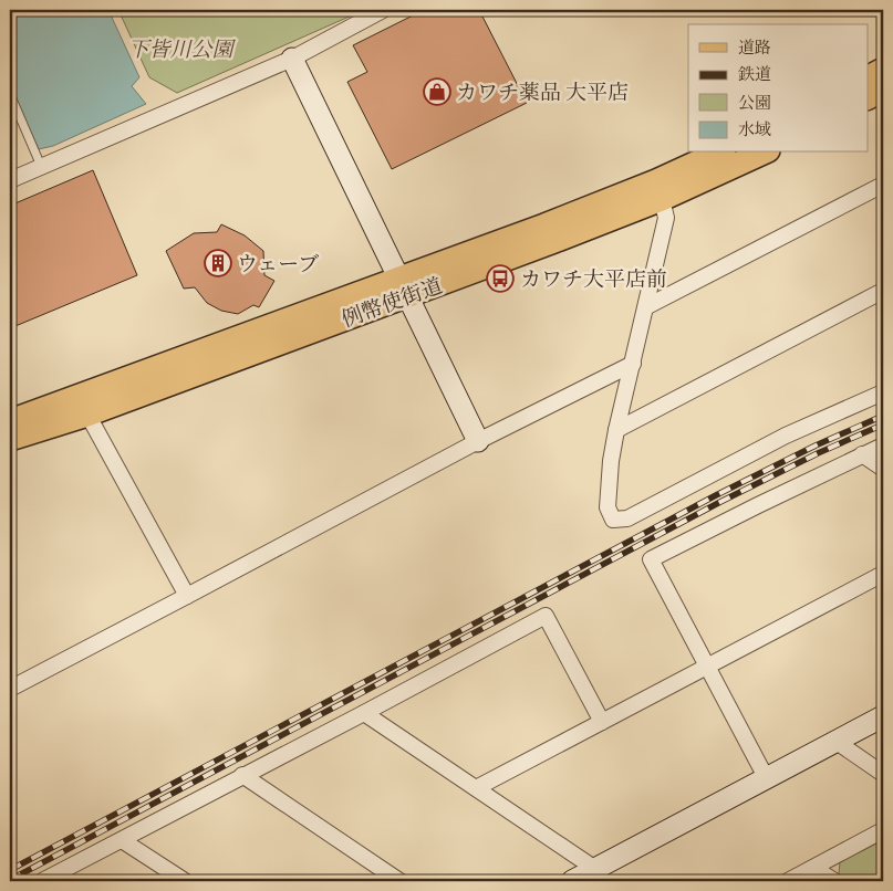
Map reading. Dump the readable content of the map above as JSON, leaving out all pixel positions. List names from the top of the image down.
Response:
{
  "streets": {
    "main road": ["例幣使街道"]
  },
  "parks": ["下皆川公園"],
  "places": {
    "shop": ["カワチ薬品 大平店"],
    "building": ["ウェーブ"],
    "bus stop": ["カワチ大平店前"]
  },
  "legend": [
    "道路",
    "鉄道",
    "公園",
    "水域"
  ]
}
